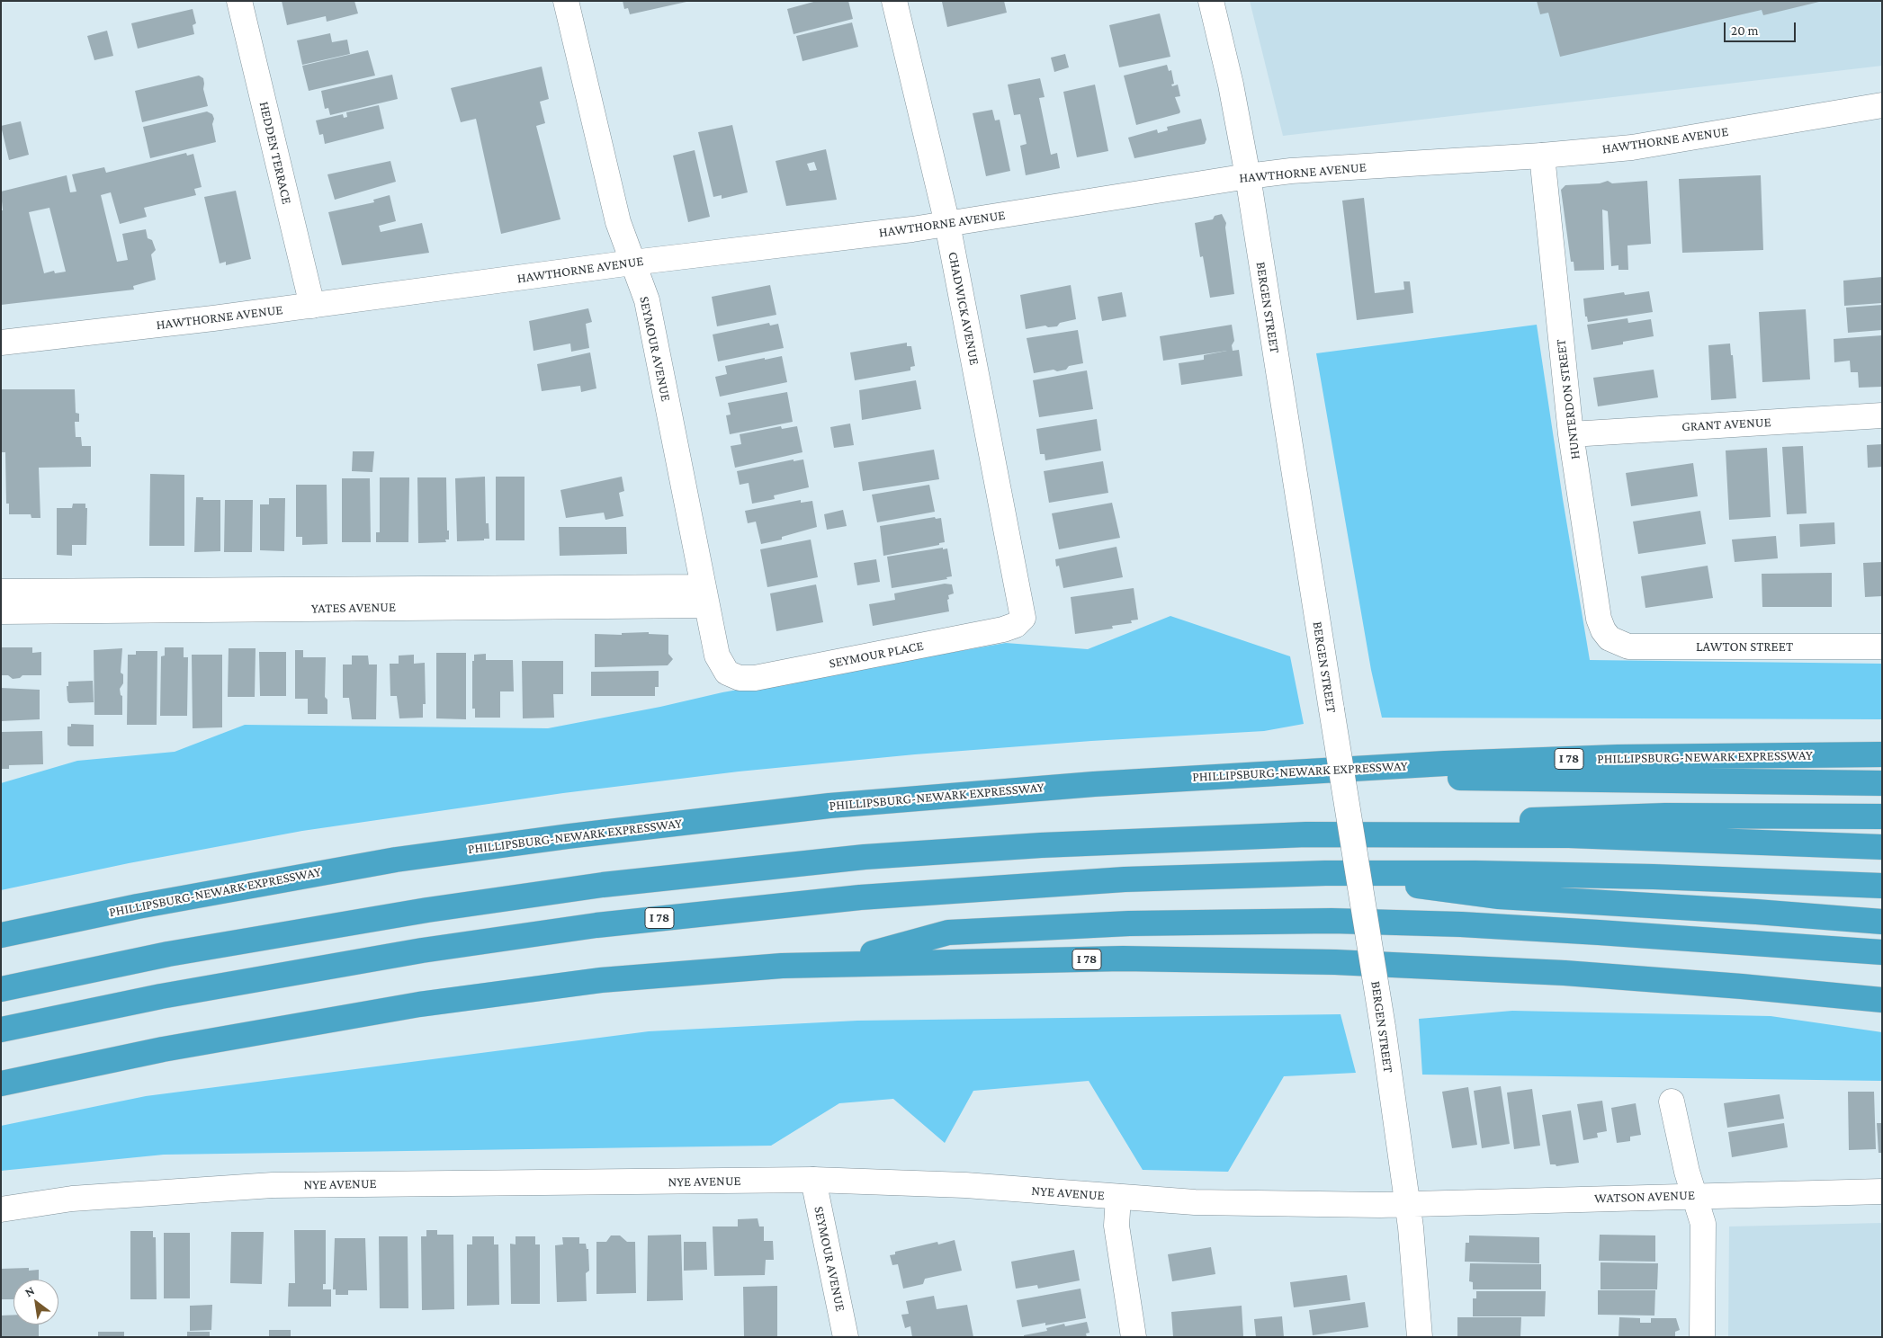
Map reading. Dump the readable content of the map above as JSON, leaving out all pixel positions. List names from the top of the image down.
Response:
{
  "streets": {
    "highway": ["PHILLIPSBURG-NEWARK EXPRESSWAY", "I 78"],
    "street": [
      "HAWTHORNE AVENUE",
      "HEDDEN TERRACE",
      "BERGEN STREET",
      "CHADWICK AVENUE",
      "SEYMOUR AVENUE",
      "HUNTERDON STREET",
      "GRANT AVENUE",
      "YATES AVENUE",
      "LAWTON STREET",
      "SEYMOUR PLACE",
      "NYE AVENUE",
      "WATSON AVENUE"
    ]
  },
  "crossings": [
    ["HAWTHORNE AVENUE", "HEDDEN TERRACE"],
    ["HAWTHORNE AVENUE", "BERGEN STREET"],
    ["HAWTHORNE AVENUE", "CHADWICK AVENUE"],
    ["HAWTHORNE AVENUE", "SEYMOUR AVENUE"],
    ["HAWTHORNE AVENUE", "HUNTERDON STREET"],
    ["BERGEN STREET", "NYE AVENUE"],
    ["BERGEN STREET", "WATSON AVENUE"],
    ["CHADWICK AVENUE", "SEYMOUR PLACE"],
    ["SEYMOUR AVENUE", "YATES AVENUE"],
    ["SEYMOUR AVENUE", "SEYMOUR PLACE"],
    ["SEYMOUR AVENUE", "NYE AVENUE"],
    ["HUNTERDON STREET", "GRANT AVENUE"],
    ["HUNTERDON STREET", "LAWTON STREET"],
    ["NYE AVENUE", "WATSON AVENUE"]
  ],
  "scale_bar": "20 m",
  "north": "top left"
}
